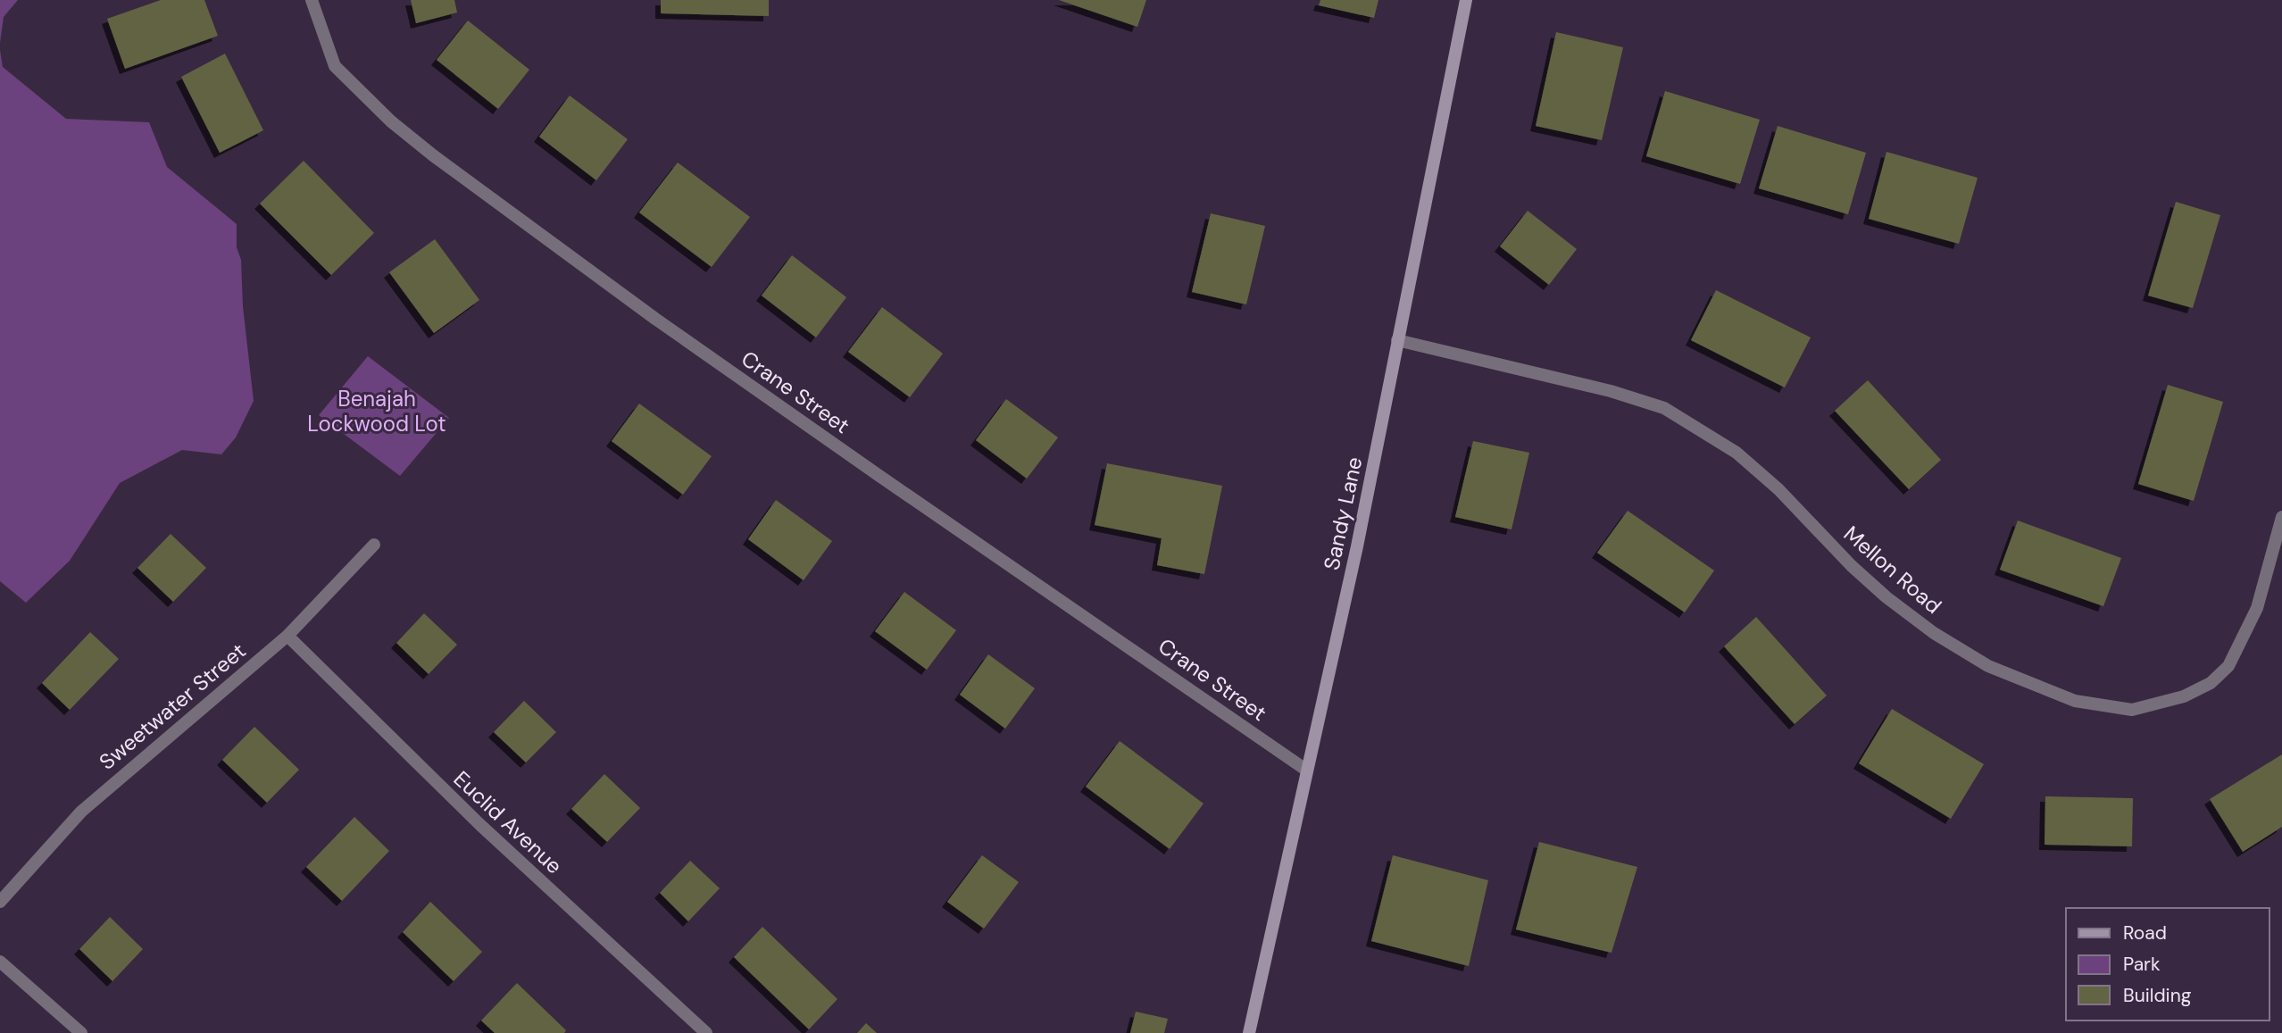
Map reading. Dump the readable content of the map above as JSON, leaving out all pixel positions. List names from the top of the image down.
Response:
{
  "streets": {
    "main road": ["Sandy Lane"],
    "street": [
      "Crane Street",
      "Mellon Road",
      "Sweetwater Street",
      "Euclid Avenue"
    ]
  },
  "crossings": [
    ["Crane Street", "Sandy Lane"],
    ["Sandy Lane", "Mellon Road"],
    ["Sweetwater Street", "Euclid Avenue"]
  ],
  "parks": ["Benajah Lockwood Lot"],
  "legend": ["Road", "Park", "Building"]
}
